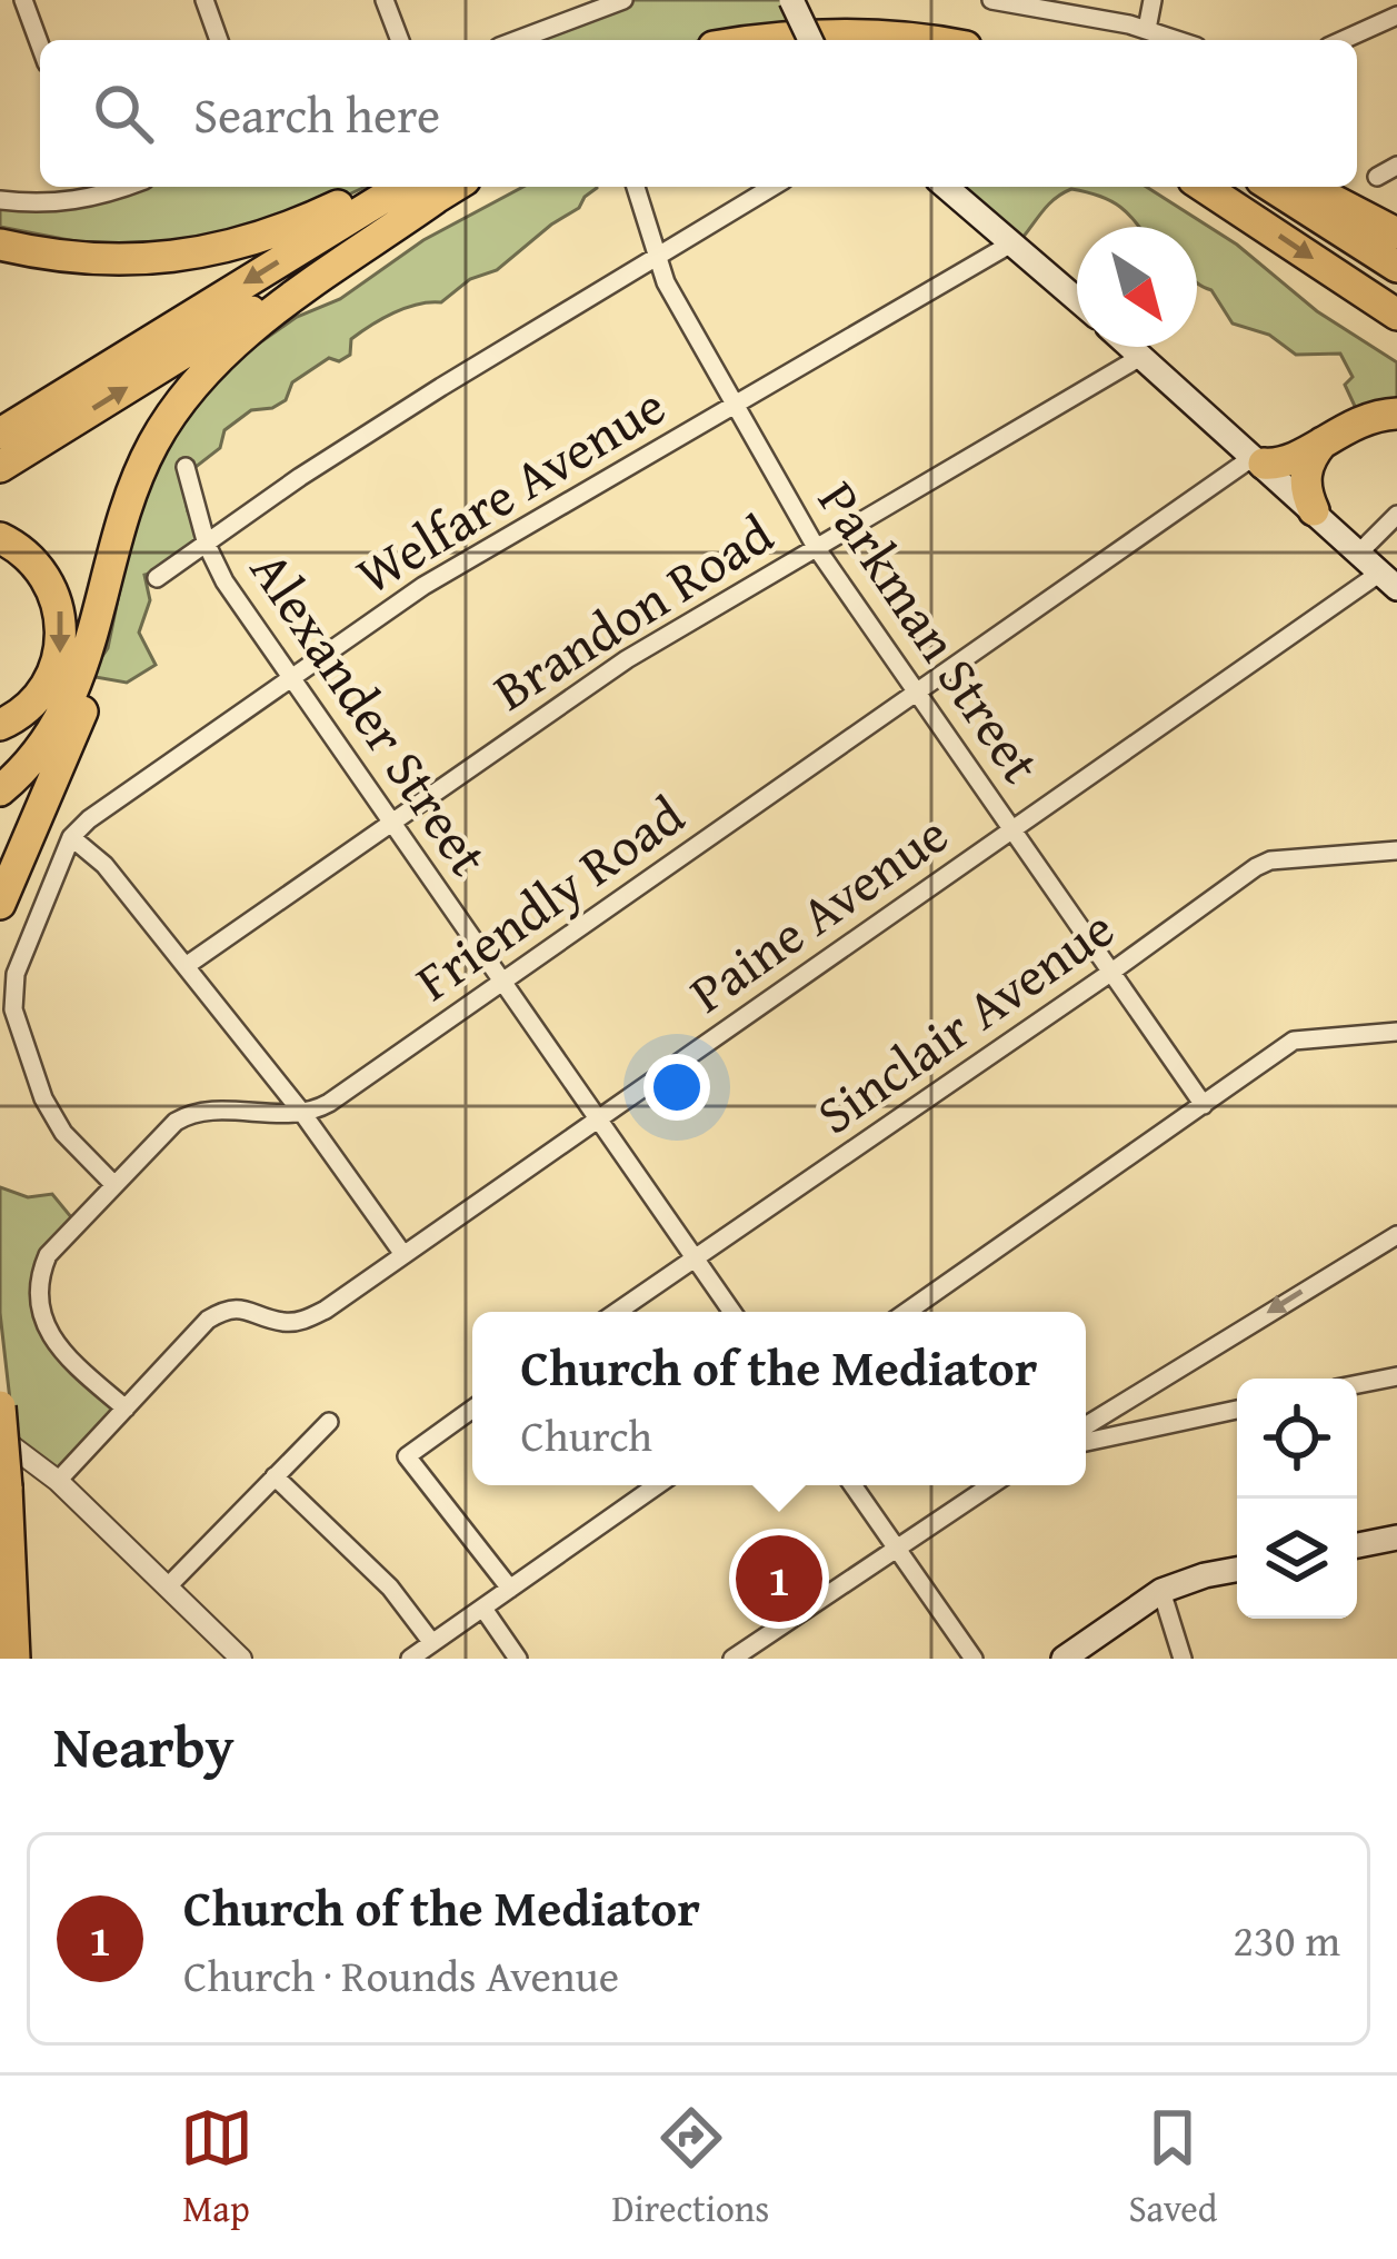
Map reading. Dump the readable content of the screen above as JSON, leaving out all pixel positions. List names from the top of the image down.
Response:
{
  "streets": {
    "street": [
      "Welfare Avenue",
      "Brandon Road",
      "Parkman Street",
      "Alexander Street",
      "Friendly Road",
      "Paine Avenue",
      "Sinclair Avenue"
    ]
  },
  "crossings": [
    ["Welfare Avenue", "Parkman Street"],
    ["Welfare Avenue", "Alexander Street"],
    ["Brandon Road", "Parkman Street"],
    ["Brandon Road", "Alexander Street"],
    ["Parkman Street", "Friendly Road"],
    ["Parkman Street", "Paine Avenue"],
    ["Parkman Street", "Sinclair Avenue"],
    ["Alexander Street", "Friendly Road"],
    ["Alexander Street", "Paine Avenue"],
    ["Alexander Street", "Sinclair Avenue"],
    ["Friendly Road", "Paine Avenue"]
  ],
  "north": "bottom right",
  "page": {
    "search": "Search here",
    "popup": ["Church of the Mediator", "Church"],
    "pins": "1",
    "heading": "Nearby",
    "list": [
      {
        "mark": "1",
        "name": "Church of the Mediator",
        "note": "Church · Rounds Avenue",
        "value": "230 m"
      }
    ],
    "nav": ["Map", "Directions", "Saved"]
  }
}
